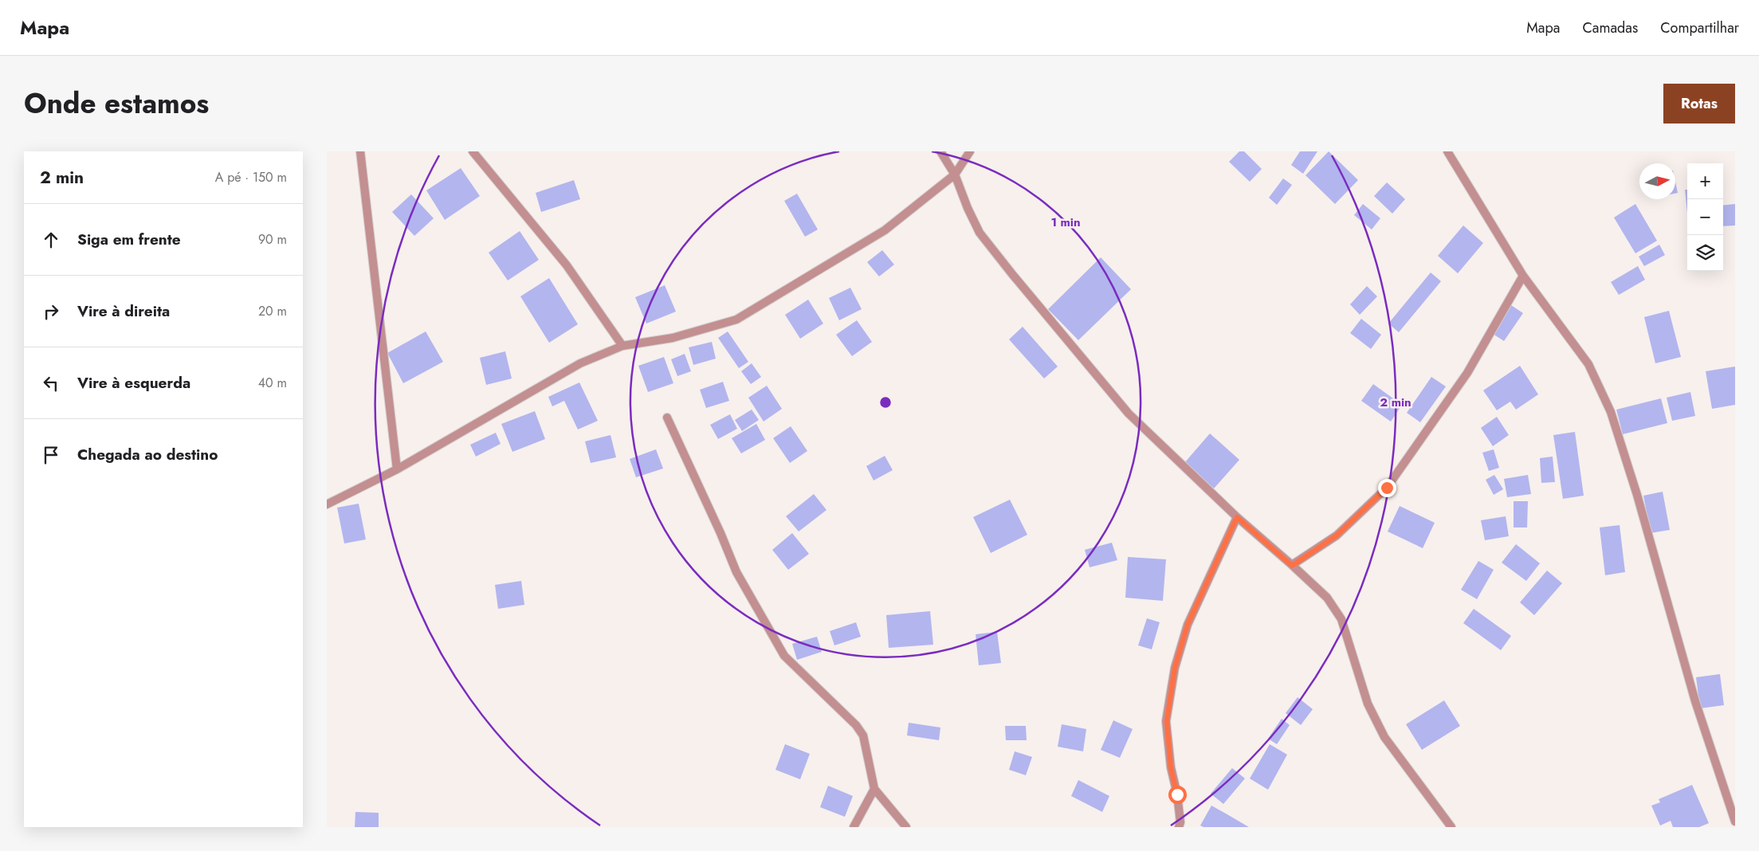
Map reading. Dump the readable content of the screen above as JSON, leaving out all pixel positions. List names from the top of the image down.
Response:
{
  "north": "right",
  "page": {
    "header": "Mapa",
    "nav": ["Mapa", "Camadas", "Compartilhar"],
    "title": "Onde estamos",
    "buttons": "Rotas",
    "heading": ["2 min", "A pé · 150 m"],
    "map_buttons": ["+", "−"],
    "list": [
      ["Siga em frente", "90 m"],
      ["Vire à direita", "20 m"],
      ["Vire à esquerda", "40 m"],
      "Chegada ao destino"
    ]
  },
  "rings": ["1 min", "2 min"]
}
